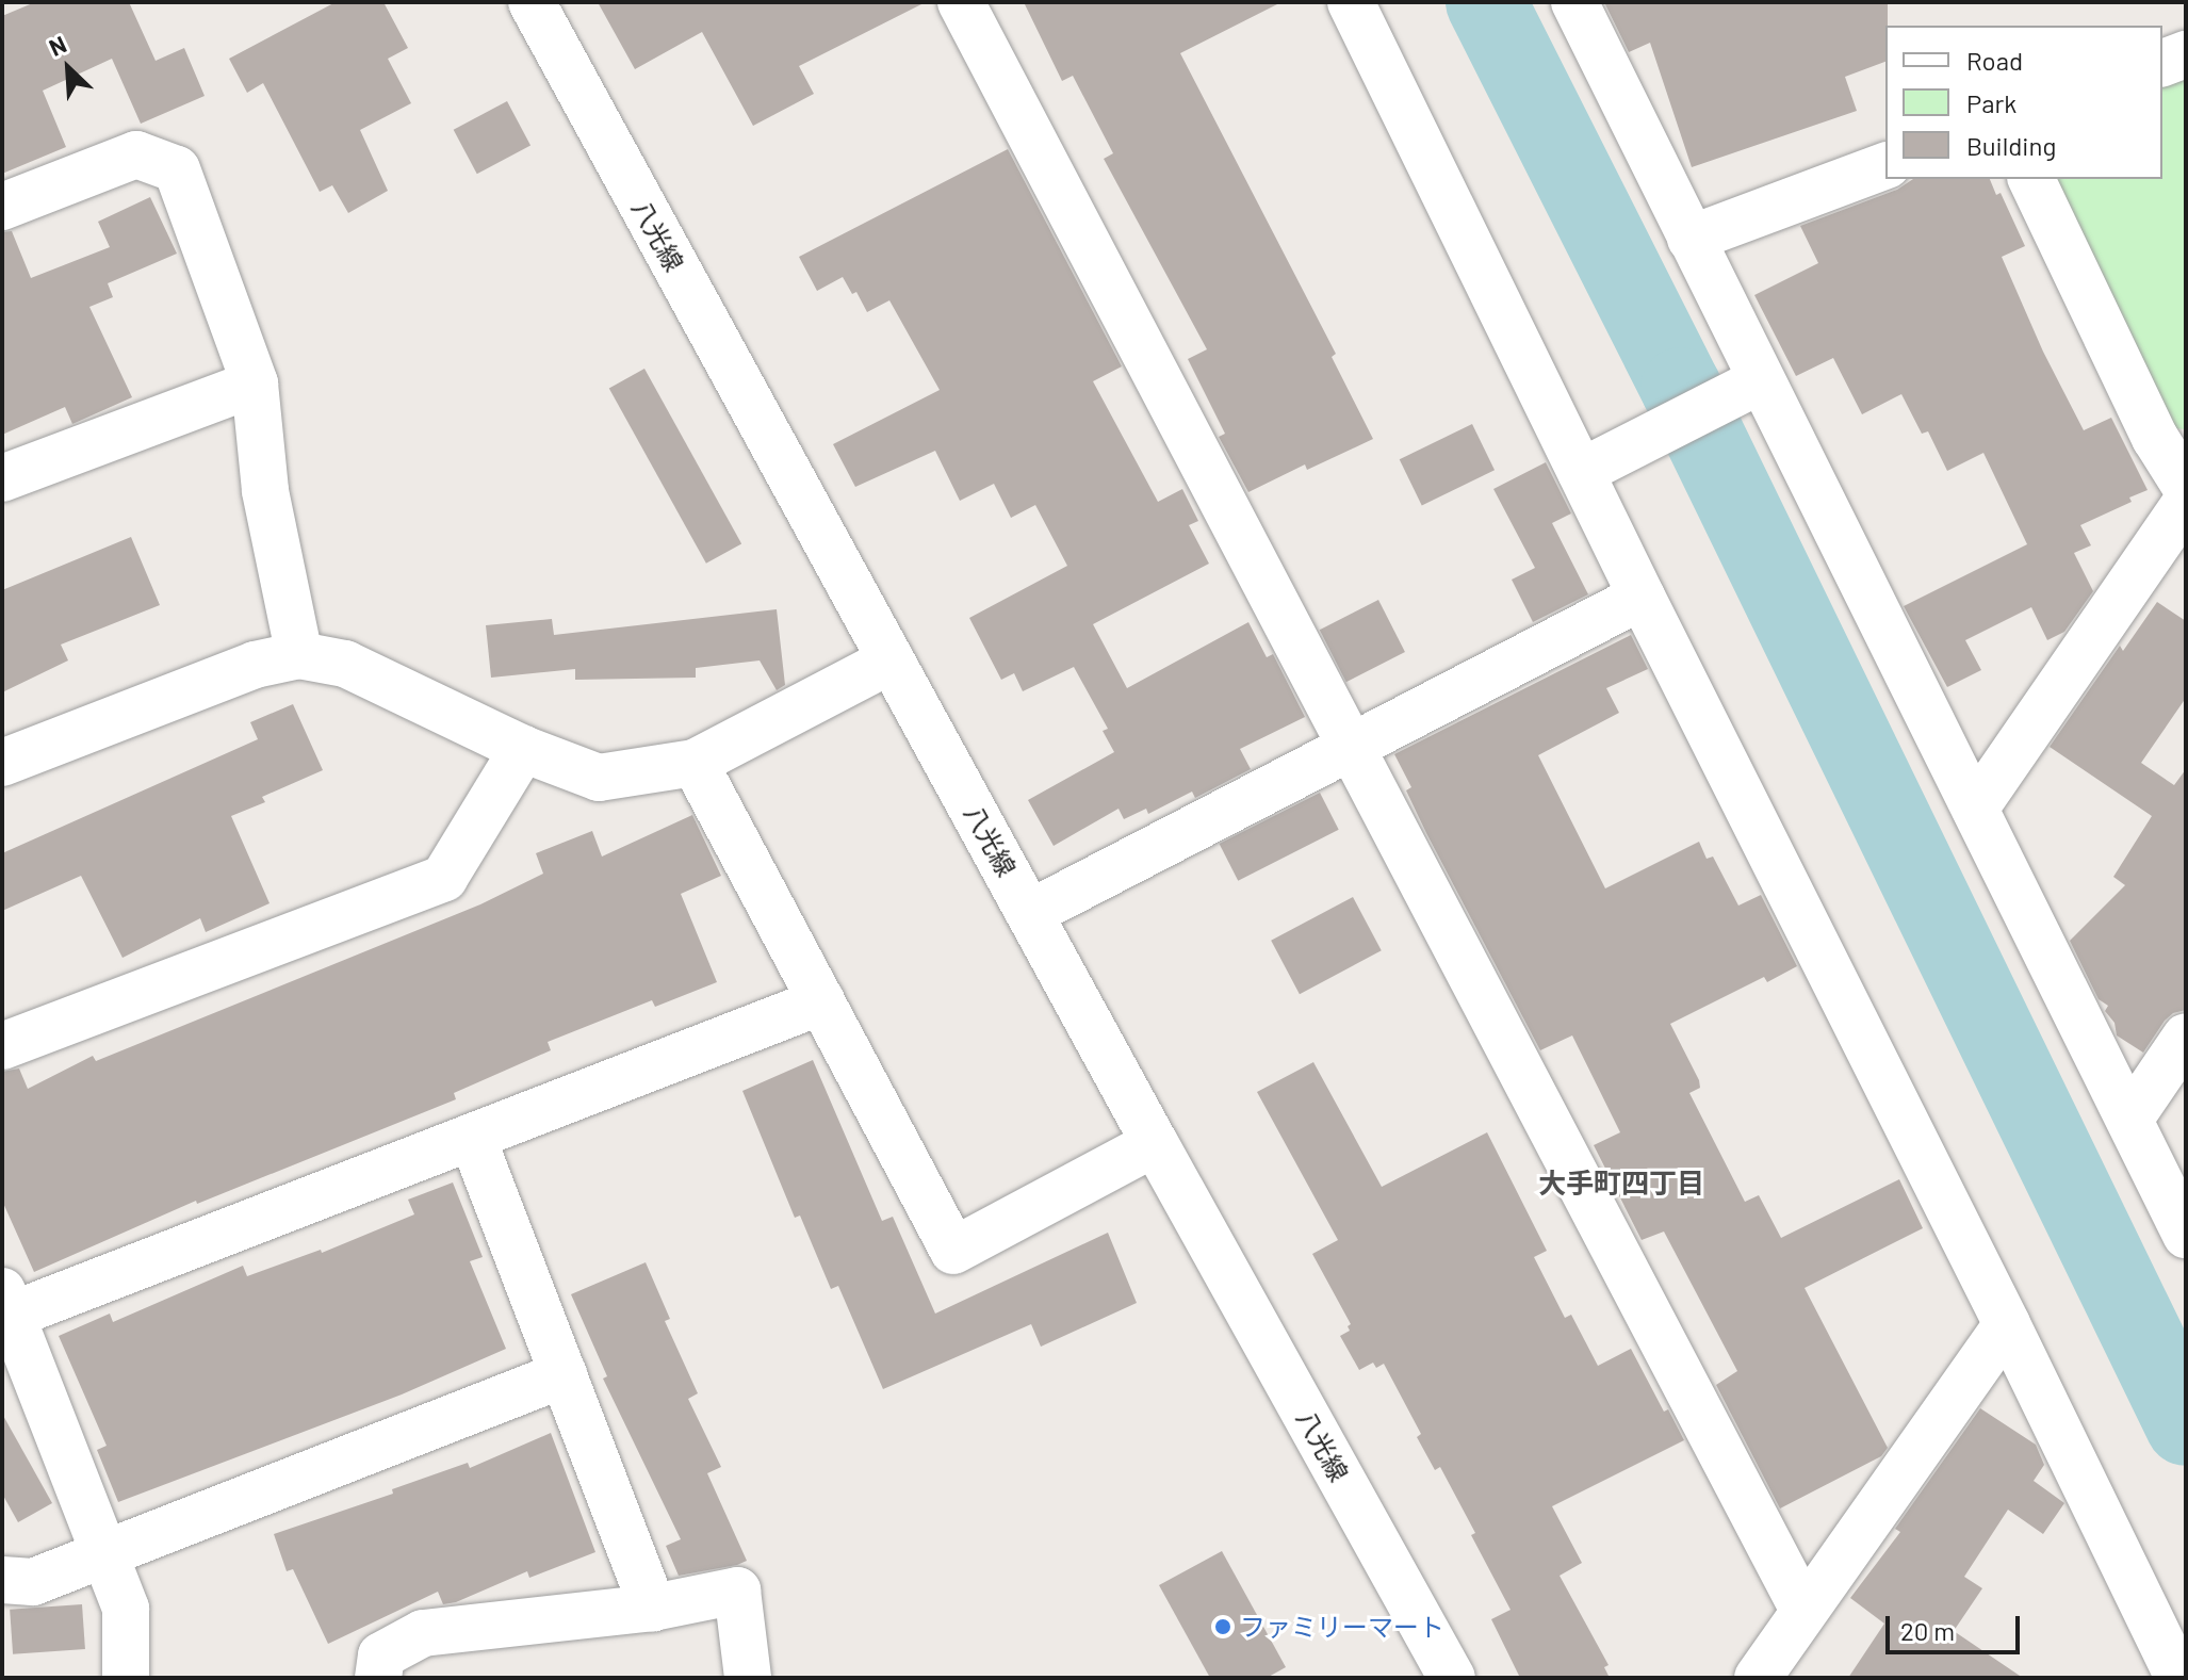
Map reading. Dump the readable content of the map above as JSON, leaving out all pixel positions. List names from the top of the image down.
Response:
{
  "streets": {
    "street": ["八光線"]
  },
  "districts": ["大手町四丁目"],
  "places": ["ファミリーマート"],
  "legend": ["Road", "Park", "Building"],
  "scale_bar": "20 m",
  "north": "top left"
}
